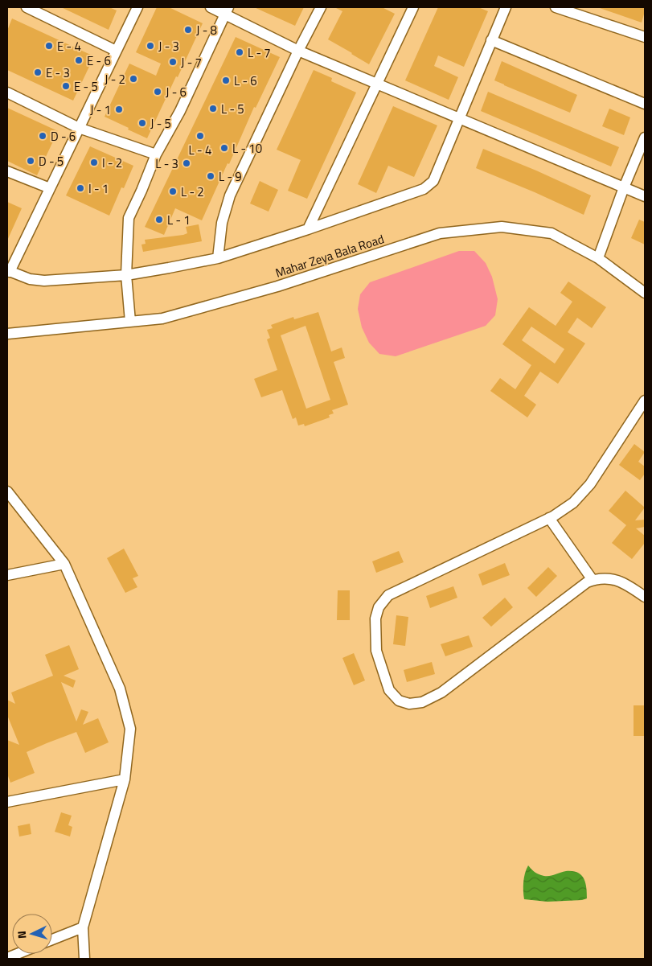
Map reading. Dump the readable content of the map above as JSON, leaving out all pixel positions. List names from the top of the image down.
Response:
{
  "streets": {
    "street": ["Mahar Zeya Bala Road"]
  },
  "places": [
    "J - 8",
    "E - 4",
    "J - 3",
    "L - 7",
    "E - 6",
    "J - 7",
    "E - 3",
    "J - 2",
    "L - 6",
    "E - 5",
    "J - 6",
    "L - 5",
    "J - 1",
    "J - 5",
    "D - 6",
    "L - 4",
    "L - 10",
    "D - 5",
    "I - 2",
    "L - 3",
    "L - 9",
    "I - 1",
    "L - 2",
    "L - 1"
  ],
  "north": "left"
}
